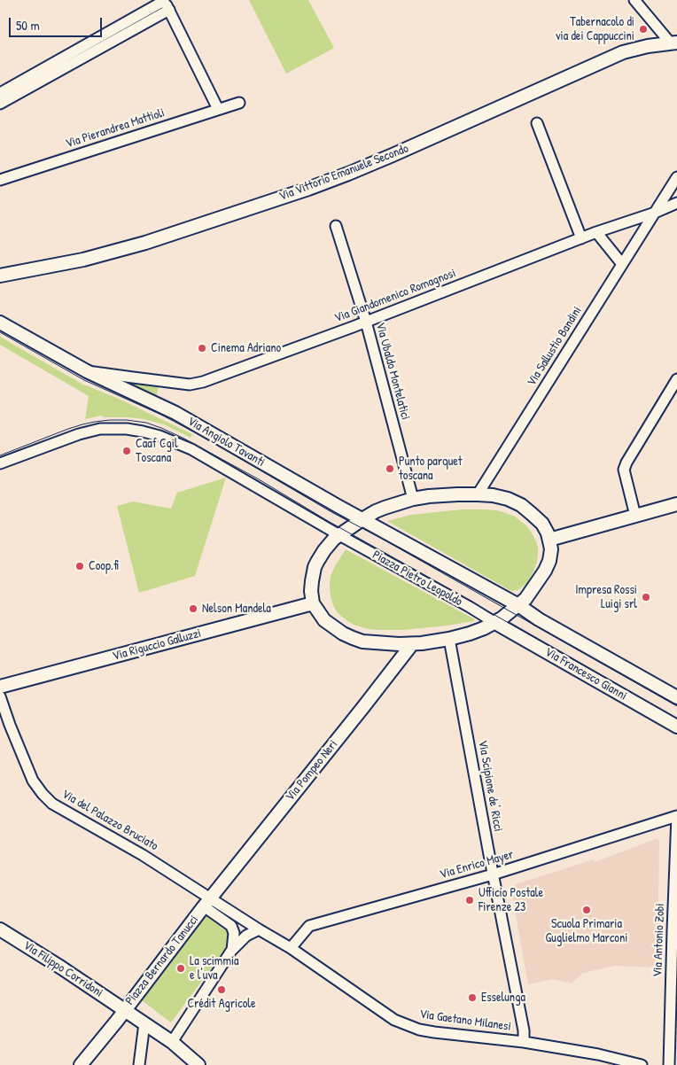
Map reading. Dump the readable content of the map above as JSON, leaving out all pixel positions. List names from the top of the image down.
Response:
{
  "streets": {
    "street": [
      "Via Pierandrea Mattioli",
      "Via Vittorio Emanuele Secondo",
      "Via Giandomenico Romagnosi",
      "Via Sallustio Bandini",
      "Via Ubaldo Montelatici",
      "Via Angiolo Tavanti",
      "Piazza Pietro Leopoldo",
      "Via Riguccio Galluzzi",
      "Via Francesco Gianni",
      "Via Pompeo Neri",
      "Via Scipione de' Ricci",
      "Via del Palazzo Bruciato",
      "Via Enrico Mayer",
      "Via Antonio Zobi",
      "Piazza Bernardo Tanucci",
      "Via Filippo Corridoni",
      "Via Gaetano Milanesi"
    ]
  },
  "crossings": [
    ["Via Giandomenico Romagnosi", "Via Sallustio Bandini"],
    ["Via Giandomenico Romagnosi", "Via Ubaldo Montelatici"],
    ["Via Giandomenico Romagnosi", "Via Angiolo Tavanti"],
    ["Via Angiolo Tavanti", "Piazza Pietro Leopoldo"],
    ["Piazza Pietro Leopoldo", "Via Francesco Gianni"],
    ["Via Pompeo Neri", "Via del Palazzo Bruciato"],
    ["Via Pompeo Neri", "Piazza Bernardo Tanucci"],
    ["Via Scipione de' Ricci", "Via Enrico Mayer"],
    ["Via Scipione de' Ricci", "Via Gaetano Milanesi"],
    ["Via del Palazzo Bruciato", "Piazza Bernardo Tanucci"],
    ["Via Enrico Mayer", "Via Antonio Zobi"],
    ["Via Enrico Mayer", "Via Gaetano Milanesi"],
    ["Piazza Bernardo Tanucci", "Via Filippo Corridoni"],
    ["Piazza Bernardo Tanucci", "Via Gaetano Milanesi"]
  ],
  "places": [
    "Tabernacolo di via dei Cappuccini",
    "Cinema Adriano",
    "Caaf Cgil Toscana",
    "Punto parquet toscana",
    "Coop.fi",
    "Impresa Rossi Luigi srl",
    "Nelson Mandela",
    "Ufficio Postale Firenze 23",
    "Scuola Primaria Guglielmo Marconi",
    "La scimmia e l'uva",
    "Crédit Agricole",
    "Esselunga"
  ],
  "scale_bar": "50 m"
}
